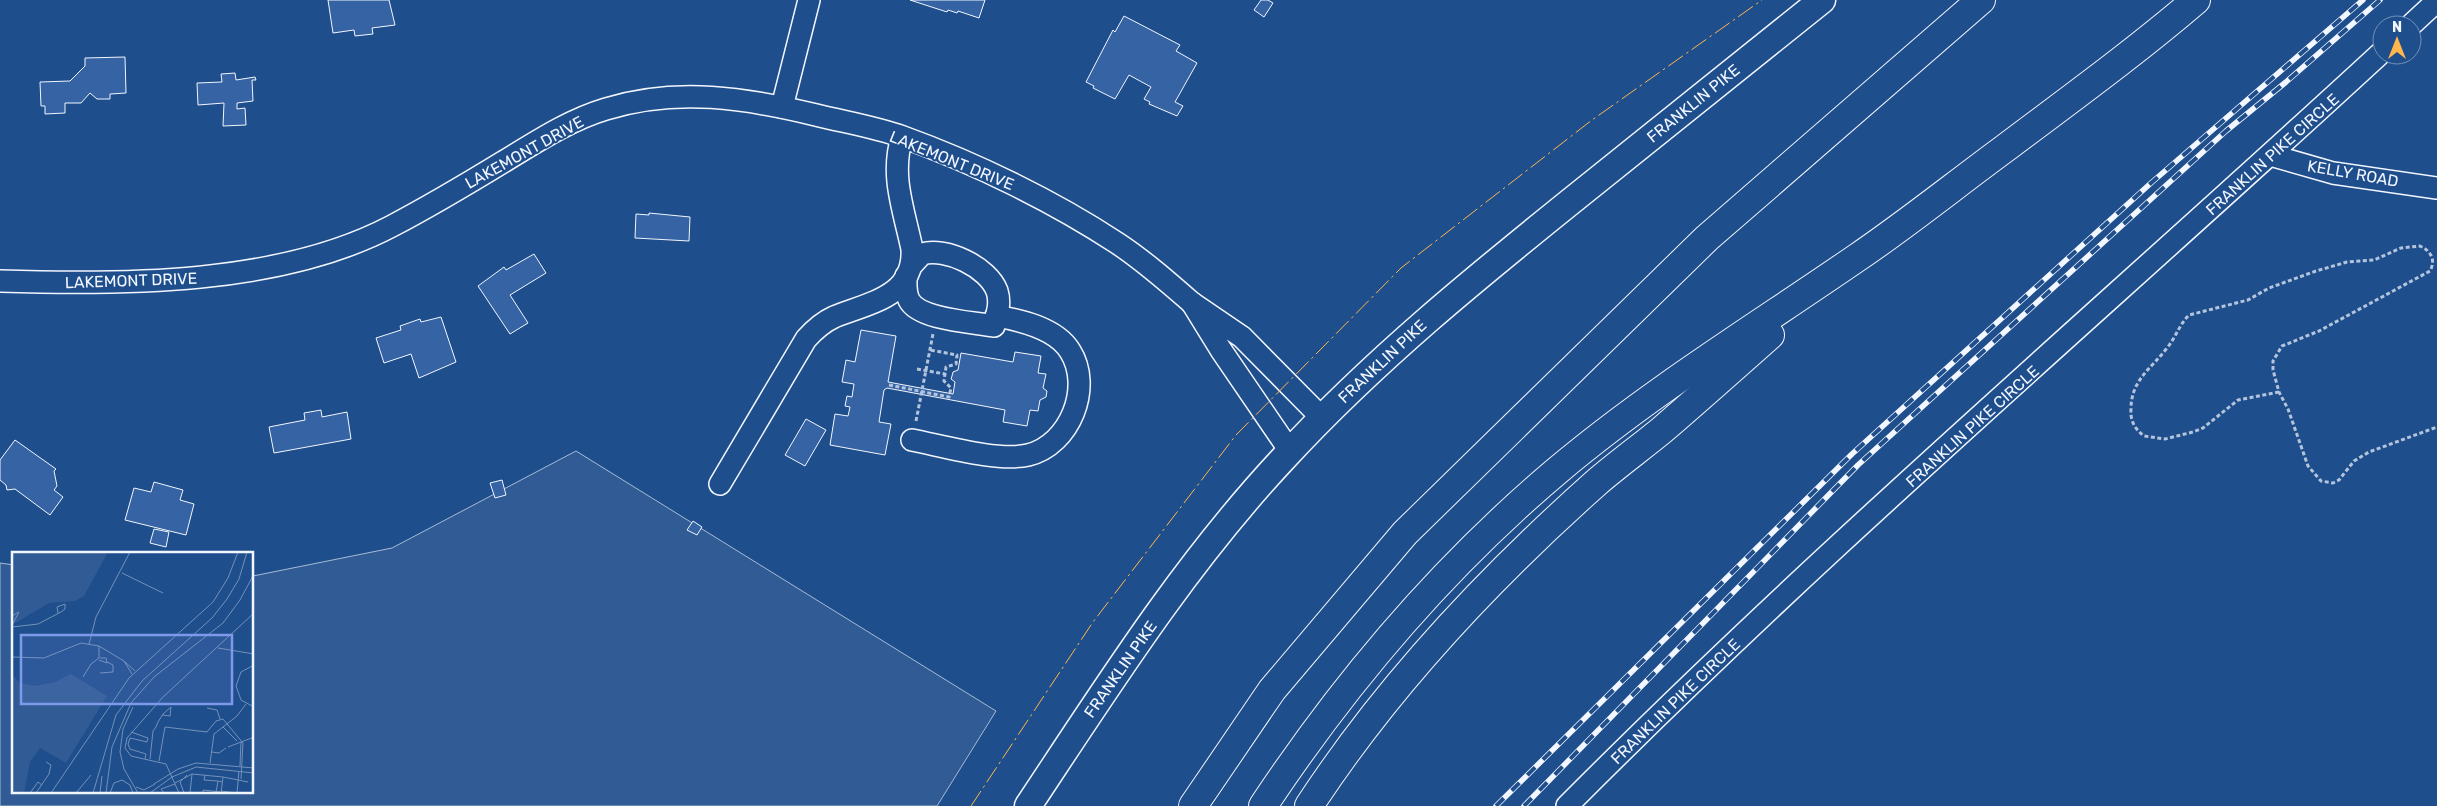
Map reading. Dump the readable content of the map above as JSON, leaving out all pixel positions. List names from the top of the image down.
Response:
{
  "streets": {
    "main road": ["FRANKLIN PIKE"],
    "street": ["LAKEMONT DRIVE", "FRANKLIN PIKE CIRCLE", "KELLY ROAD"]
  },
  "crossings": [
    ["FRANKLIN PIKE", "LAKEMONT DRIVE"],
    ["FRANKLIN PIKE CIRCLE", "KELLY ROAD"]
  ],
  "north": "top"
}
